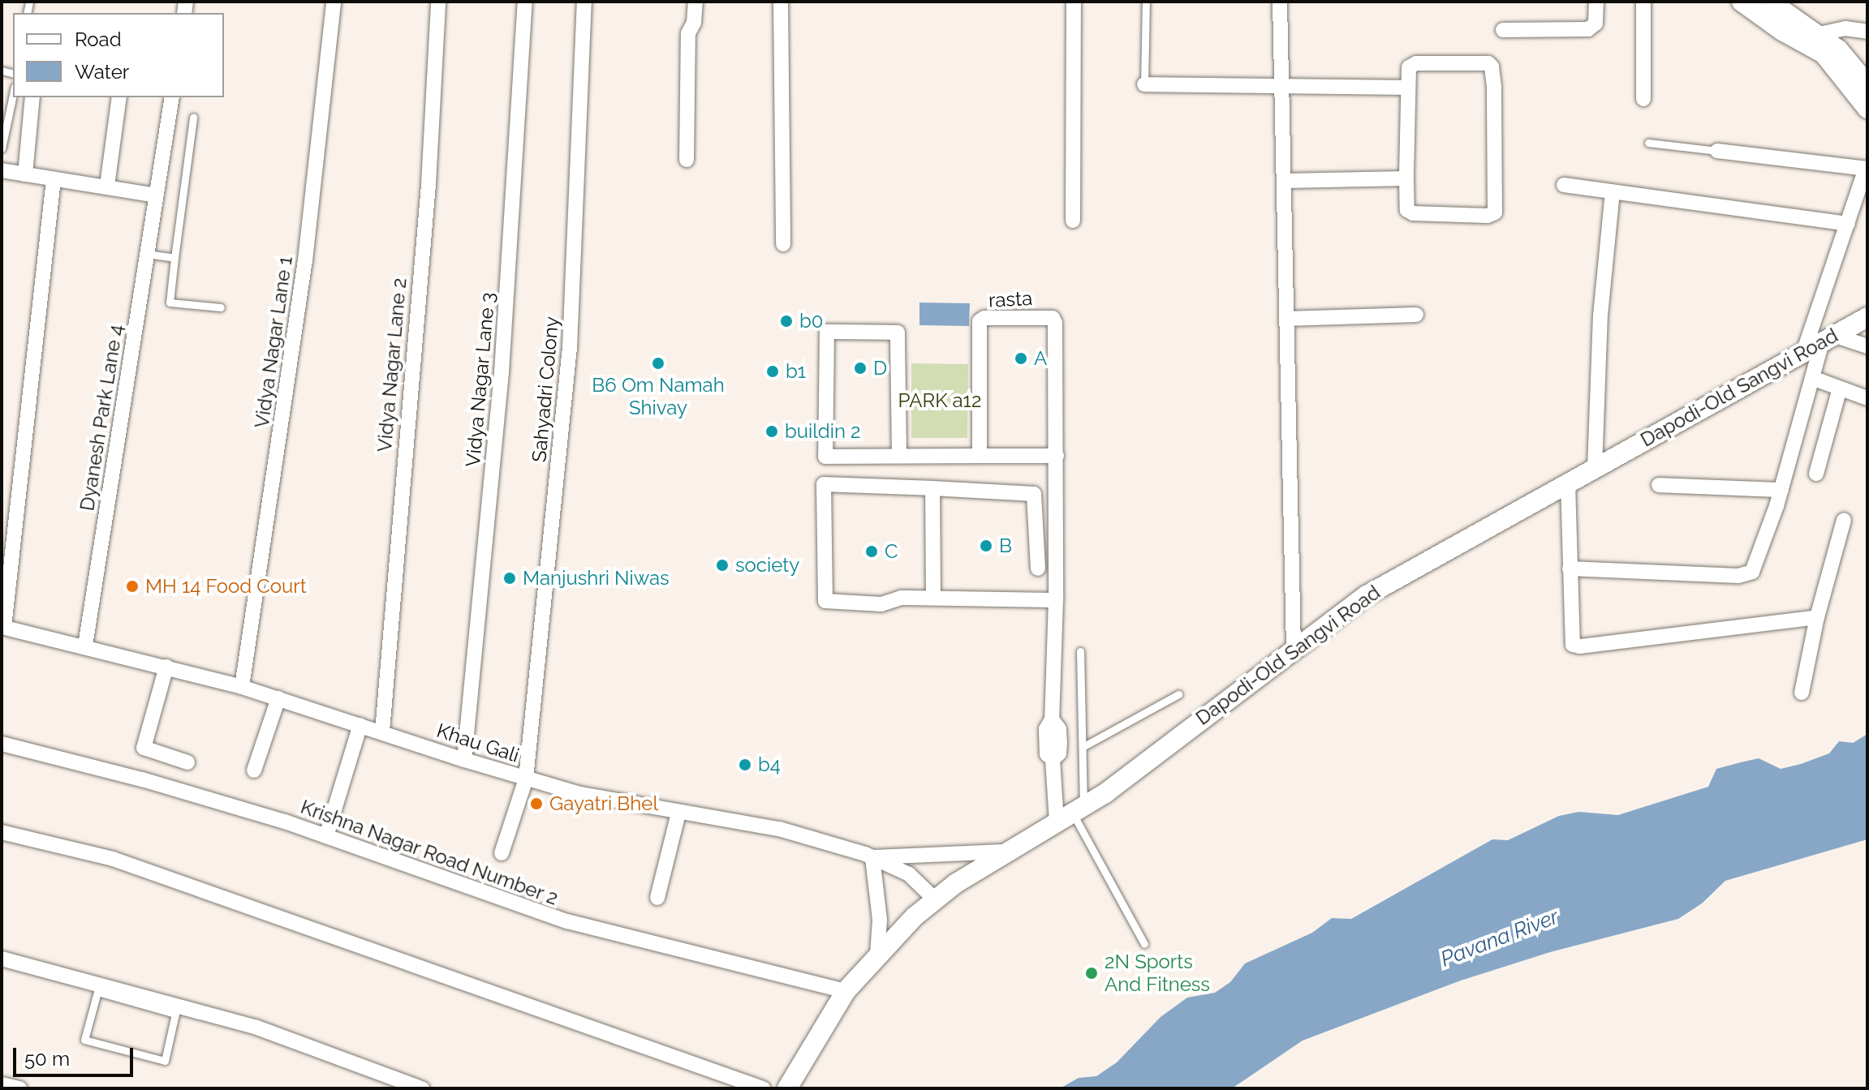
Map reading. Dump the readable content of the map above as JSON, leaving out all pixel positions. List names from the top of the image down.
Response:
{
  "streets": {
    "street": [
      "rasta",
      "Vidya Nagar Lane 1",
      "Vidya Nagar Lane 2",
      "Vidya Nagar Lane 3",
      "Dapodi-Old Sangvi Road",
      "Sahyadri Colony",
      "Dyanesh Park Lane 4",
      "Khau Gali",
      "Krishna Nagar Road Number 2"
    ]
  },
  "crossings": [
    ["rasta", "Dapodi-Old Sangvi Road"],
    ["Vidya Nagar Lane 1", "Khau Gali"],
    ["Vidya Nagar Lane 2", "Khau Gali"],
    ["Vidya Nagar Lane 3", "Khau Gali"],
    ["Dapodi-Old Sangvi Road", "Khau Gali"],
    ["Dapodi-Old Sangvi Road", "Krishna Nagar Road Number 2"],
    ["Sahyadri Colony", "Khau Gali"],
    ["Dyanesh Park Lane 4", "Khau Gali"]
  ],
  "water": ["Pavana River"],
  "parks": ["PARK a12"],
  "places": [
    "b0",
    "A",
    "B6 Om Namah Shivay",
    "D",
    "b1",
    "buildin 2",
    "B",
    "C",
    "society",
    "Manjushri Niwas",
    "MH 14 Food Court",
    "b4",
    "Gayatri Bhel",
    "2N Sports And Fitness"
  ],
  "legend": ["Road", "Water"],
  "scale_bar": "50 m"
}
